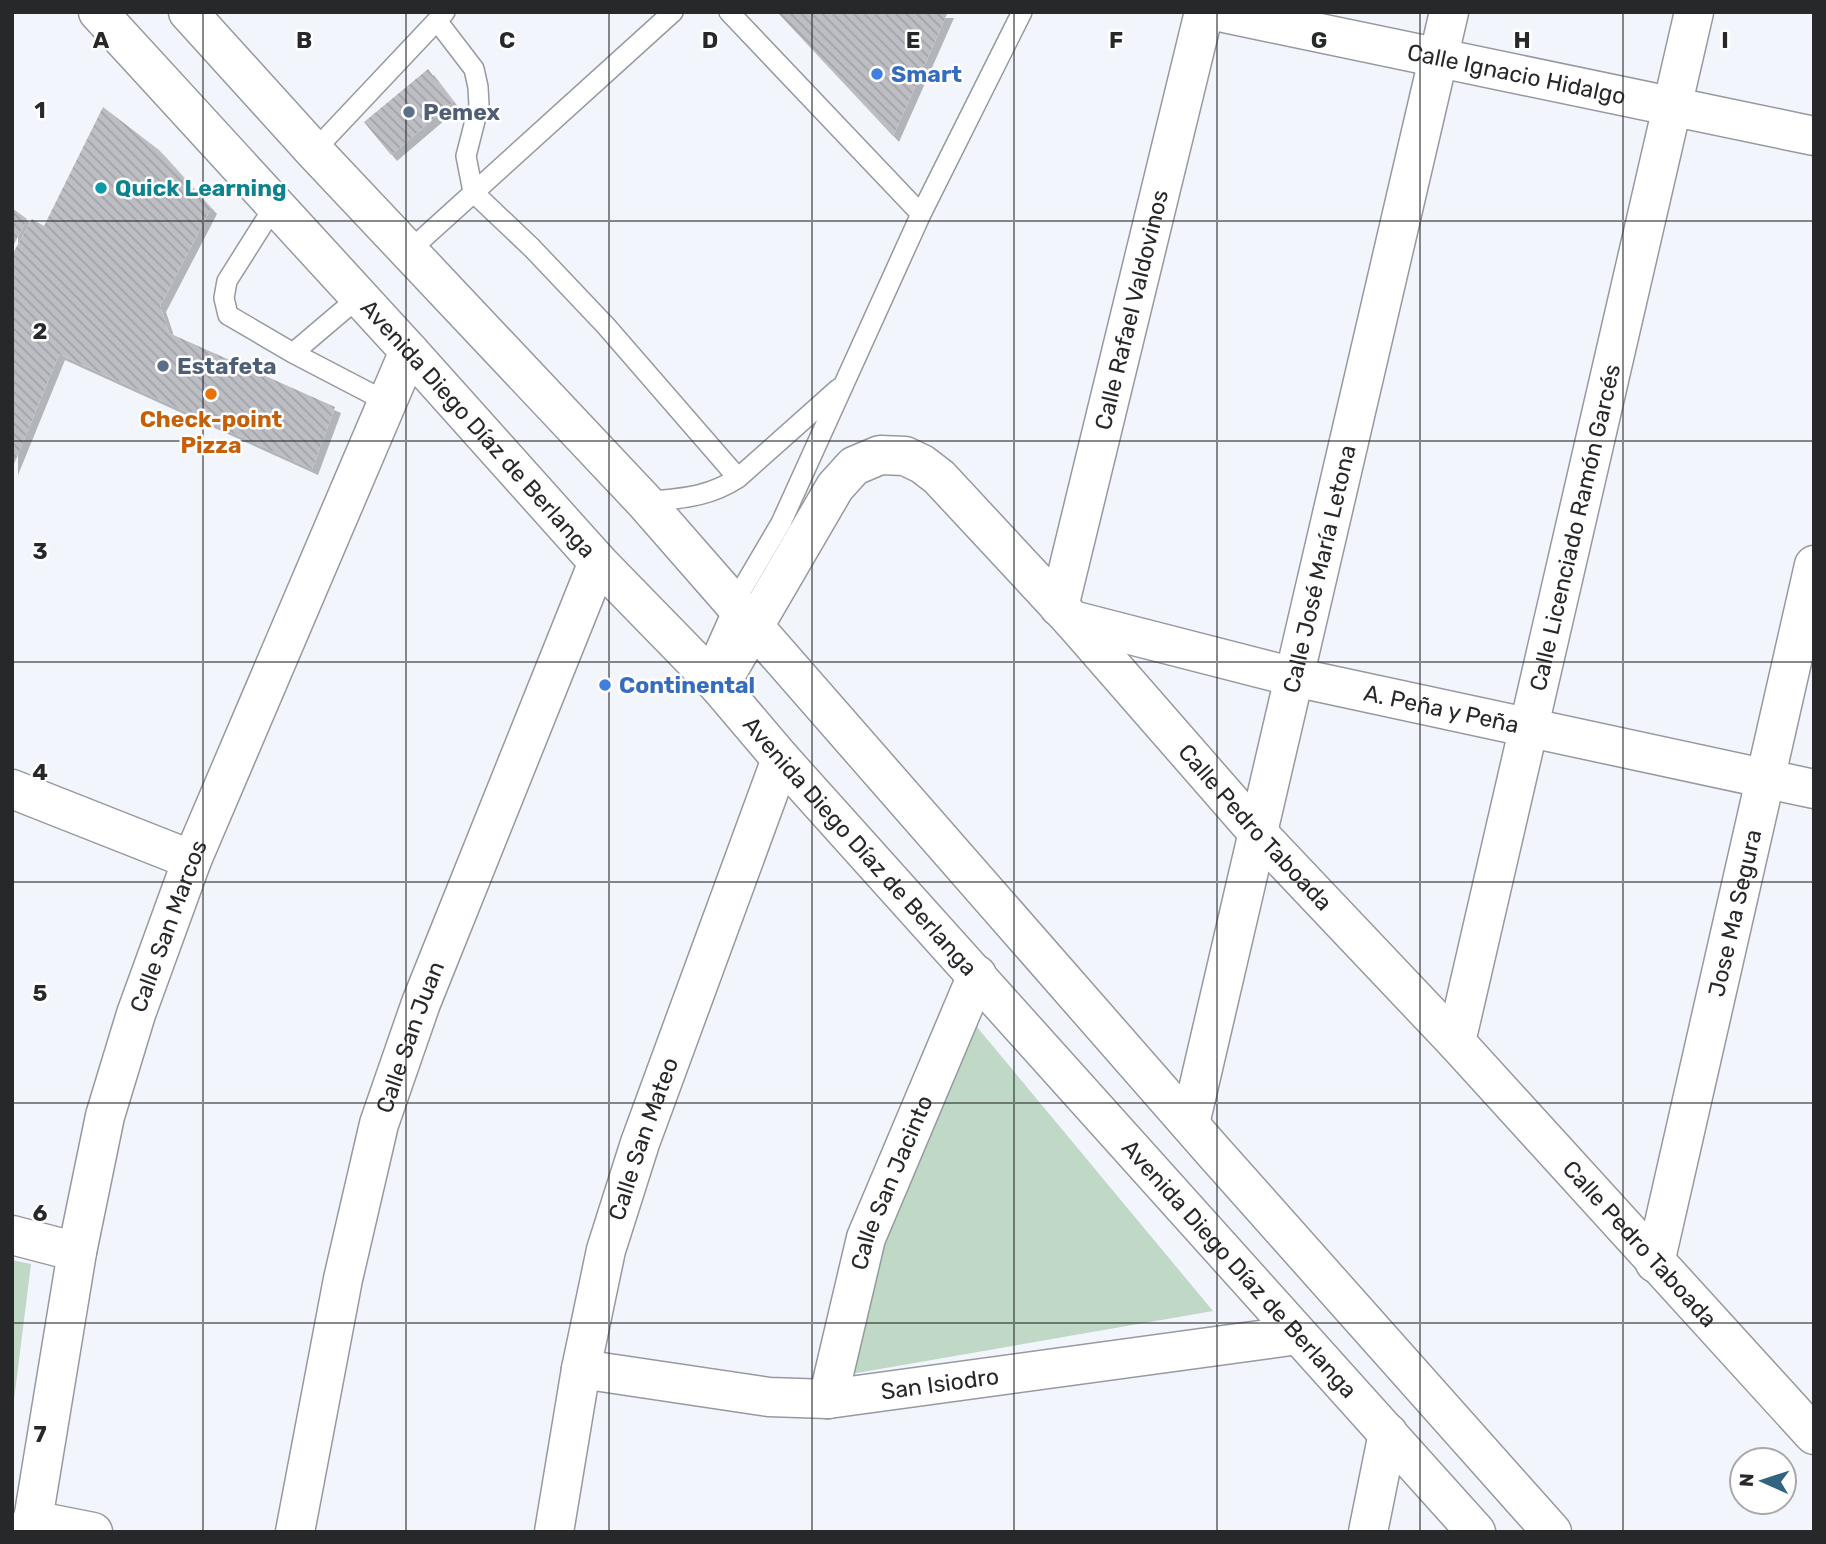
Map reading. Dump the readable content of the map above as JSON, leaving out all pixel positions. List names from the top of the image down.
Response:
{
  "streets": {
    "street": [
      "Calle Ignacio Hidalgo",
      "Calle Rafael Valdovinos",
      "Avenida Diego Díaz de Berlanga",
      "Calle Licenciado Ramón Garcés",
      "Calle José María Letona",
      "A. Peña y Peña",
      "Calle Pedro Taboada",
      "Jose Ma Segura",
      "Calle San Marcos",
      "Calle San Juan",
      "Calle San Mateo",
      "Calle San Jacinto",
      "San Isiodro"
    ]
  },
  "crossings": [
    ["Calle Ignacio Hidalgo", "Calle Licenciado Ramón Garcés"],
    ["Calle Ignacio Hidalgo", "Calle José María Letona"],
    ["Calle Rafael Valdovinos", "A. Peña y Peña"],
    ["Calle Rafael Valdovinos", "Calle Pedro Taboada"],
    ["Avenida Diego Díaz de Berlanga", "Calle Pedro Taboada"],
    ["Avenida Diego Díaz de Berlanga", "Calle San Marcos"],
    ["Avenida Diego Díaz de Berlanga", "Calle San Juan"],
    ["Avenida Diego Díaz de Berlanga", "Calle San Mateo"],
    ["Avenida Diego Díaz de Berlanga", "Calle San Jacinto"],
    ["Avenida Diego Díaz de Berlanga", "San Isiodro"],
    ["Calle Licenciado Ramón Garcés", "A. Peña y Peña"],
    ["Calle Licenciado Ramón Garcés", "Calle Pedro Taboada"],
    ["Calle José María Letona", "A. Peña y Peña"],
    ["Calle José María Letona", "Calle Pedro Taboada"],
    ["A. Peña y Peña", "Calle Pedro Taboada"],
    ["A. Peña y Peña", "Jose Ma Segura"],
    ["Calle Pedro Taboada", "Jose Ma Segura"],
    ["Calle San Mateo", "San Isiodro"],
    ["Calle San Jacinto", "San Isiodro"]
  ],
  "places": [
    "Smart",
    "Pemex",
    "Quick Learning",
    "Estafeta",
    "Check-point Pizza",
    "Continental"
  ],
  "north": "left",
  "grid": {
    "columns": [
      "A",
      "B",
      "C",
      "D",
      "E",
      "F",
      "G",
      "H",
      "I"
    ],
    "rows": [
      "1",
      "2",
      "3",
      "4",
      "5",
      "6",
      "7"
    ]
  }
}
